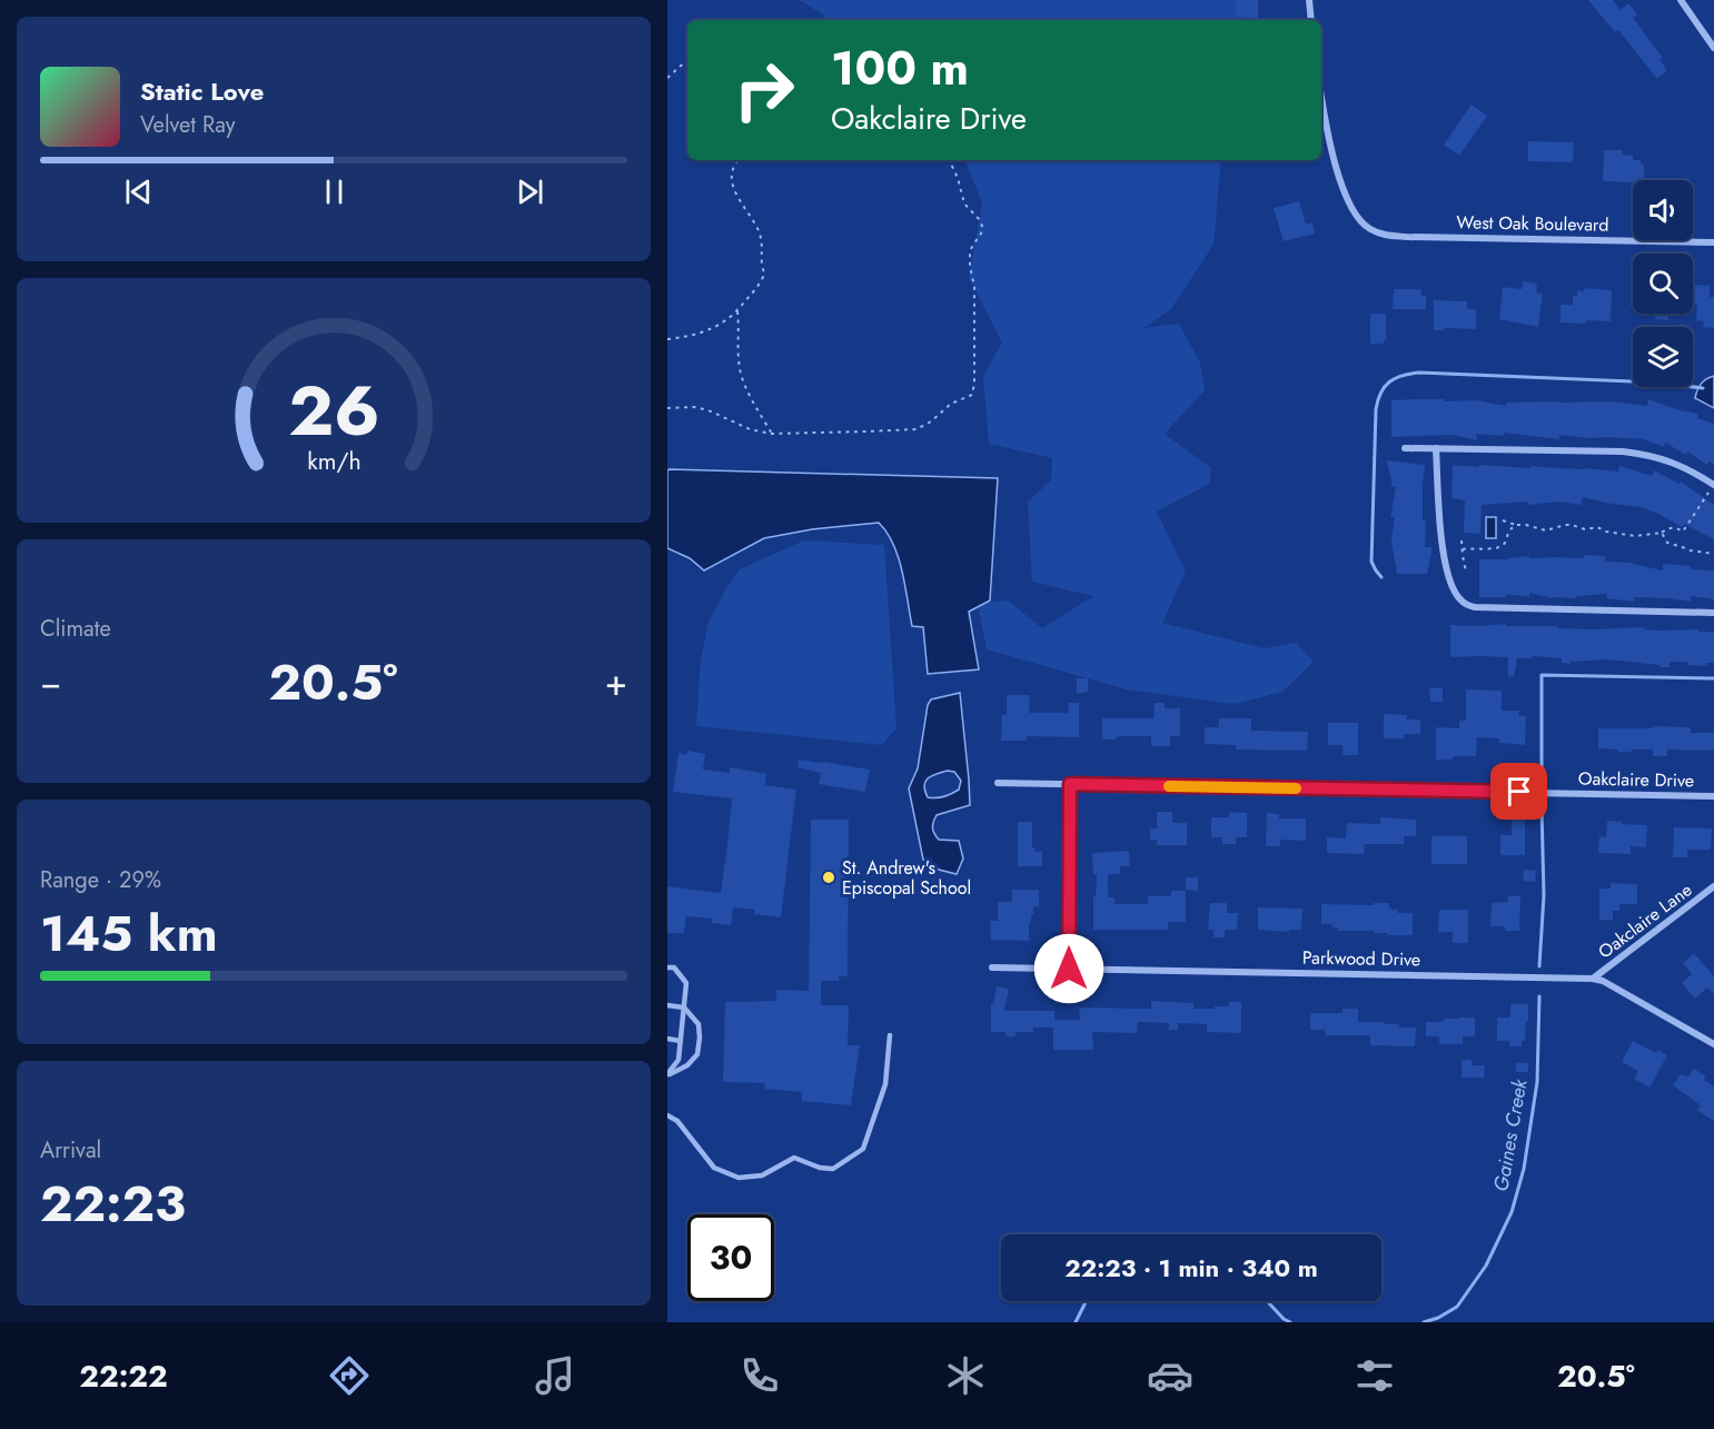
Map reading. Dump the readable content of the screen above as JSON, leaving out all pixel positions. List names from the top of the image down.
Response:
{
  "streets": {
    "street": [
      "West Oak Boulevard",
      "Oakclaire Drive",
      "Oakclaire Lane",
      "Parkwood Drive"
    ]
  },
  "crossings": [
    ["Oakclaire Lane", "Parkwood Drive"]
  ],
  "water": ["Gaines Creek"],
  "places": ["St. Andrew's Episcopal School"],
  "page": {
    "turn": ["100 m", "Oakclaire Drive"],
    "song": ["Static Love", "Velvet Ray"],
    "tile": [
      "Climate",
      ["Range · 29%", "145 km"],
      ["Arrival", "22:23"]
    ],
    "heat": ["−", "20.5°", "+"],
    "limit": "30",
    "trip": "22:23 · 1 min · 340 m",
    "tabs": ["22:22", "20.5°"],
    "gauge": ["26", "km/h"]
  }
}
